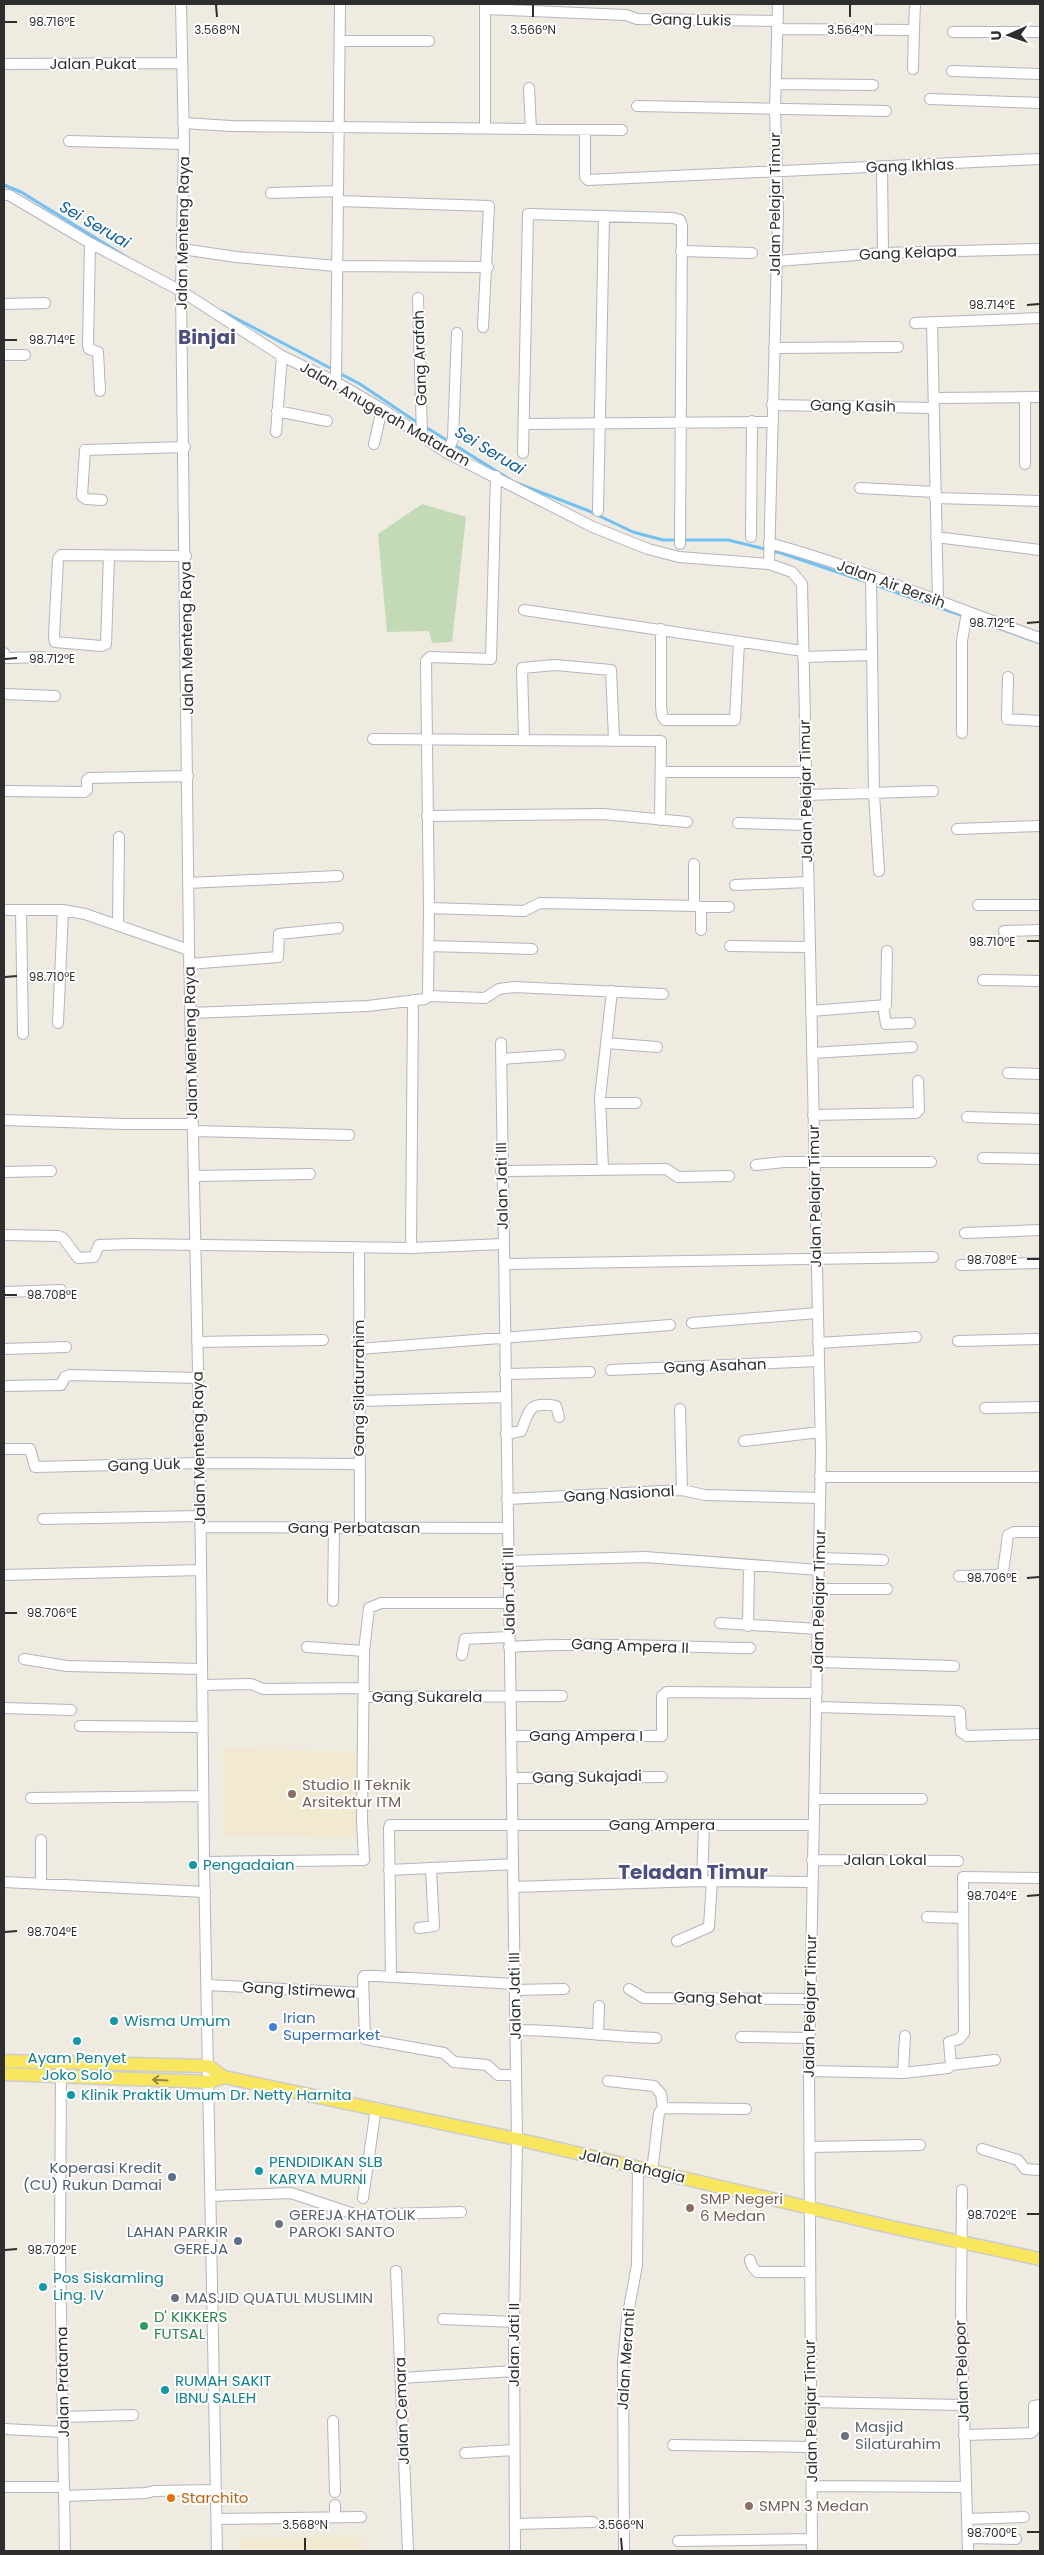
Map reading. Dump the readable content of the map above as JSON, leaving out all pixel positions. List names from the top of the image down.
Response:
{
  "streets": {
    "main road": ["Jalan Bahagia"],
    "street": [
      "Gang Lukis",
      "Jalan Pukat",
      "Gang Ikhlas",
      "Jalan Pelajar Timur",
      "Jalan Menteng Raya",
      "Gang Kelapa",
      "Gang Arafah",
      "Gang Kasih",
      "Jalan Anugerah Mataram",
      "Jalan Air Bersih",
      "Jalan Jati III",
      "Gang Asahan",
      "Gang Silaturrahim",
      "Gang Uuk",
      "Gang Nasional",
      "Gang Perbatasan",
      "Gang Ampera II",
      "Gang Sukarela",
      "Gang Ampera I",
      "Gang Sukajadi",
      "Gang Ampera",
      "Jalan Lokal",
      "Gang Istimewa",
      "Gang Sehat",
      "Jalan Jati II",
      "Jalan Meranti",
      "Jalan Pelopor",
      "Jalan Pratama",
      "Jalan Cemara"
    ]
  },
  "crossings": [
    ["Gang Lukis", "Jalan Pelajar Timur"],
    ["Jalan Pukat", "Jalan Menteng Raya"],
    ["Gang Ikhlas", "Jalan Pelajar Timur"],
    ["Jalan Pelajar Timur", "Gang Kelapa"],
    ["Jalan Pelajar Timur", "Gang Kasih"],
    ["Jalan Pelajar Timur", "Gang Asahan"],
    ["Jalan Pelajar Timur", "Gang Nasional"],
    ["Jalan Pelajar Timur", "Gang Ampera I"],
    ["Jalan Pelajar Timur", "Gang Ampera"],
    ["Jalan Pelajar Timur", "Jalan Lokal"],
    ["Jalan Pelajar Timur", "Gang Sehat"],
    ["Jalan Pelajar Timur", "Jalan Bahagia"],
    ["Jalan Menteng Raya", "Jalan Anugerah Mataram"],
    ["Jalan Menteng Raya", "Gang Uuk"],
    ["Jalan Menteng Raya", "Gang Perbatasan"],
    ["Jalan Menteng Raya", "Gang Istimewa"],
    ["Jalan Menteng Raya", "Jalan Bahagia"],
    ["Gang Arafah", "Jalan Anugerah Mataram"],
    ["Jalan Anugerah Mataram", "Jalan Air Bersih"],
    ["Jalan Jati III", "Gang Nasional"],
    ["Jalan Jati III", "Gang Perbatasan"],
    ["Jalan Jati III", "Gang Ampera II"],
    ["Jalan Jati III", "Gang Sukarela"],
    ["Jalan Jati III", "Gang Ampera I"],
    ["Jalan Jati III", "Gang Sukajadi"],
    ["Jalan Jati III", "Gang Ampera"],
    ["Jalan Jati III", "Gang Istimewa"],
    ["Jalan Jati III", "Jalan Bahagia"],
    ["Jalan Jati III", "Jalan Jati II"],
    ["Gang Silaturrahim", "Gang Uuk"],
    ["Gang Silaturrahim", "Gang Perbatasan"],
    ["Jalan Bahagia", "Jalan Jati II"],
    ["Jalan Bahagia", "Jalan Meranti"],
    ["Jalan Bahagia", "Jalan Pelopor"]
  ],
  "districts": ["Binjai", "Teladan Timur"],
  "water": ["Sei Seruai"],
  "places": [
    "Studio II Teknik Arsitektur ITM",
    "Pengadaian",
    "Wisma Umum",
    "Irian Supermarket",
    "Ayam Penyet Joko Solo",
    "Klinik Praktik Umum Dr. Netty Harnita",
    "PENDIDIKAN SLB KARYA MURNI",
    "Koperasi Kredit (CU) Rukun Damai",
    "SMP Negeri 6 Medan",
    "GEREJA KHATOLIK PAROKI SANTO",
    "LAHAN PARKIR GEREJA",
    "Pos Siskamling Ling. IV",
    "MASJID QUATUL MUSLIMIN",
    "D' KIKKERS FUTSAL",
    "RUMAH SAKIT IBNU SALEH",
    "Masjid Silaturahim",
    "Starchito",
    "SMPN 3 Medan"
  ],
  "north": "left",
  "coordinates": [
    "98.716°E",
    "3.568°N",
    "3.566°N",
    "3.564°N",
    "98.714°E",
    "98.712°E",
    "98.710°E",
    "98.708°E",
    "98.706°E",
    "98.704°E",
    "98.702°E",
    "98.700°E"
  ]
}
